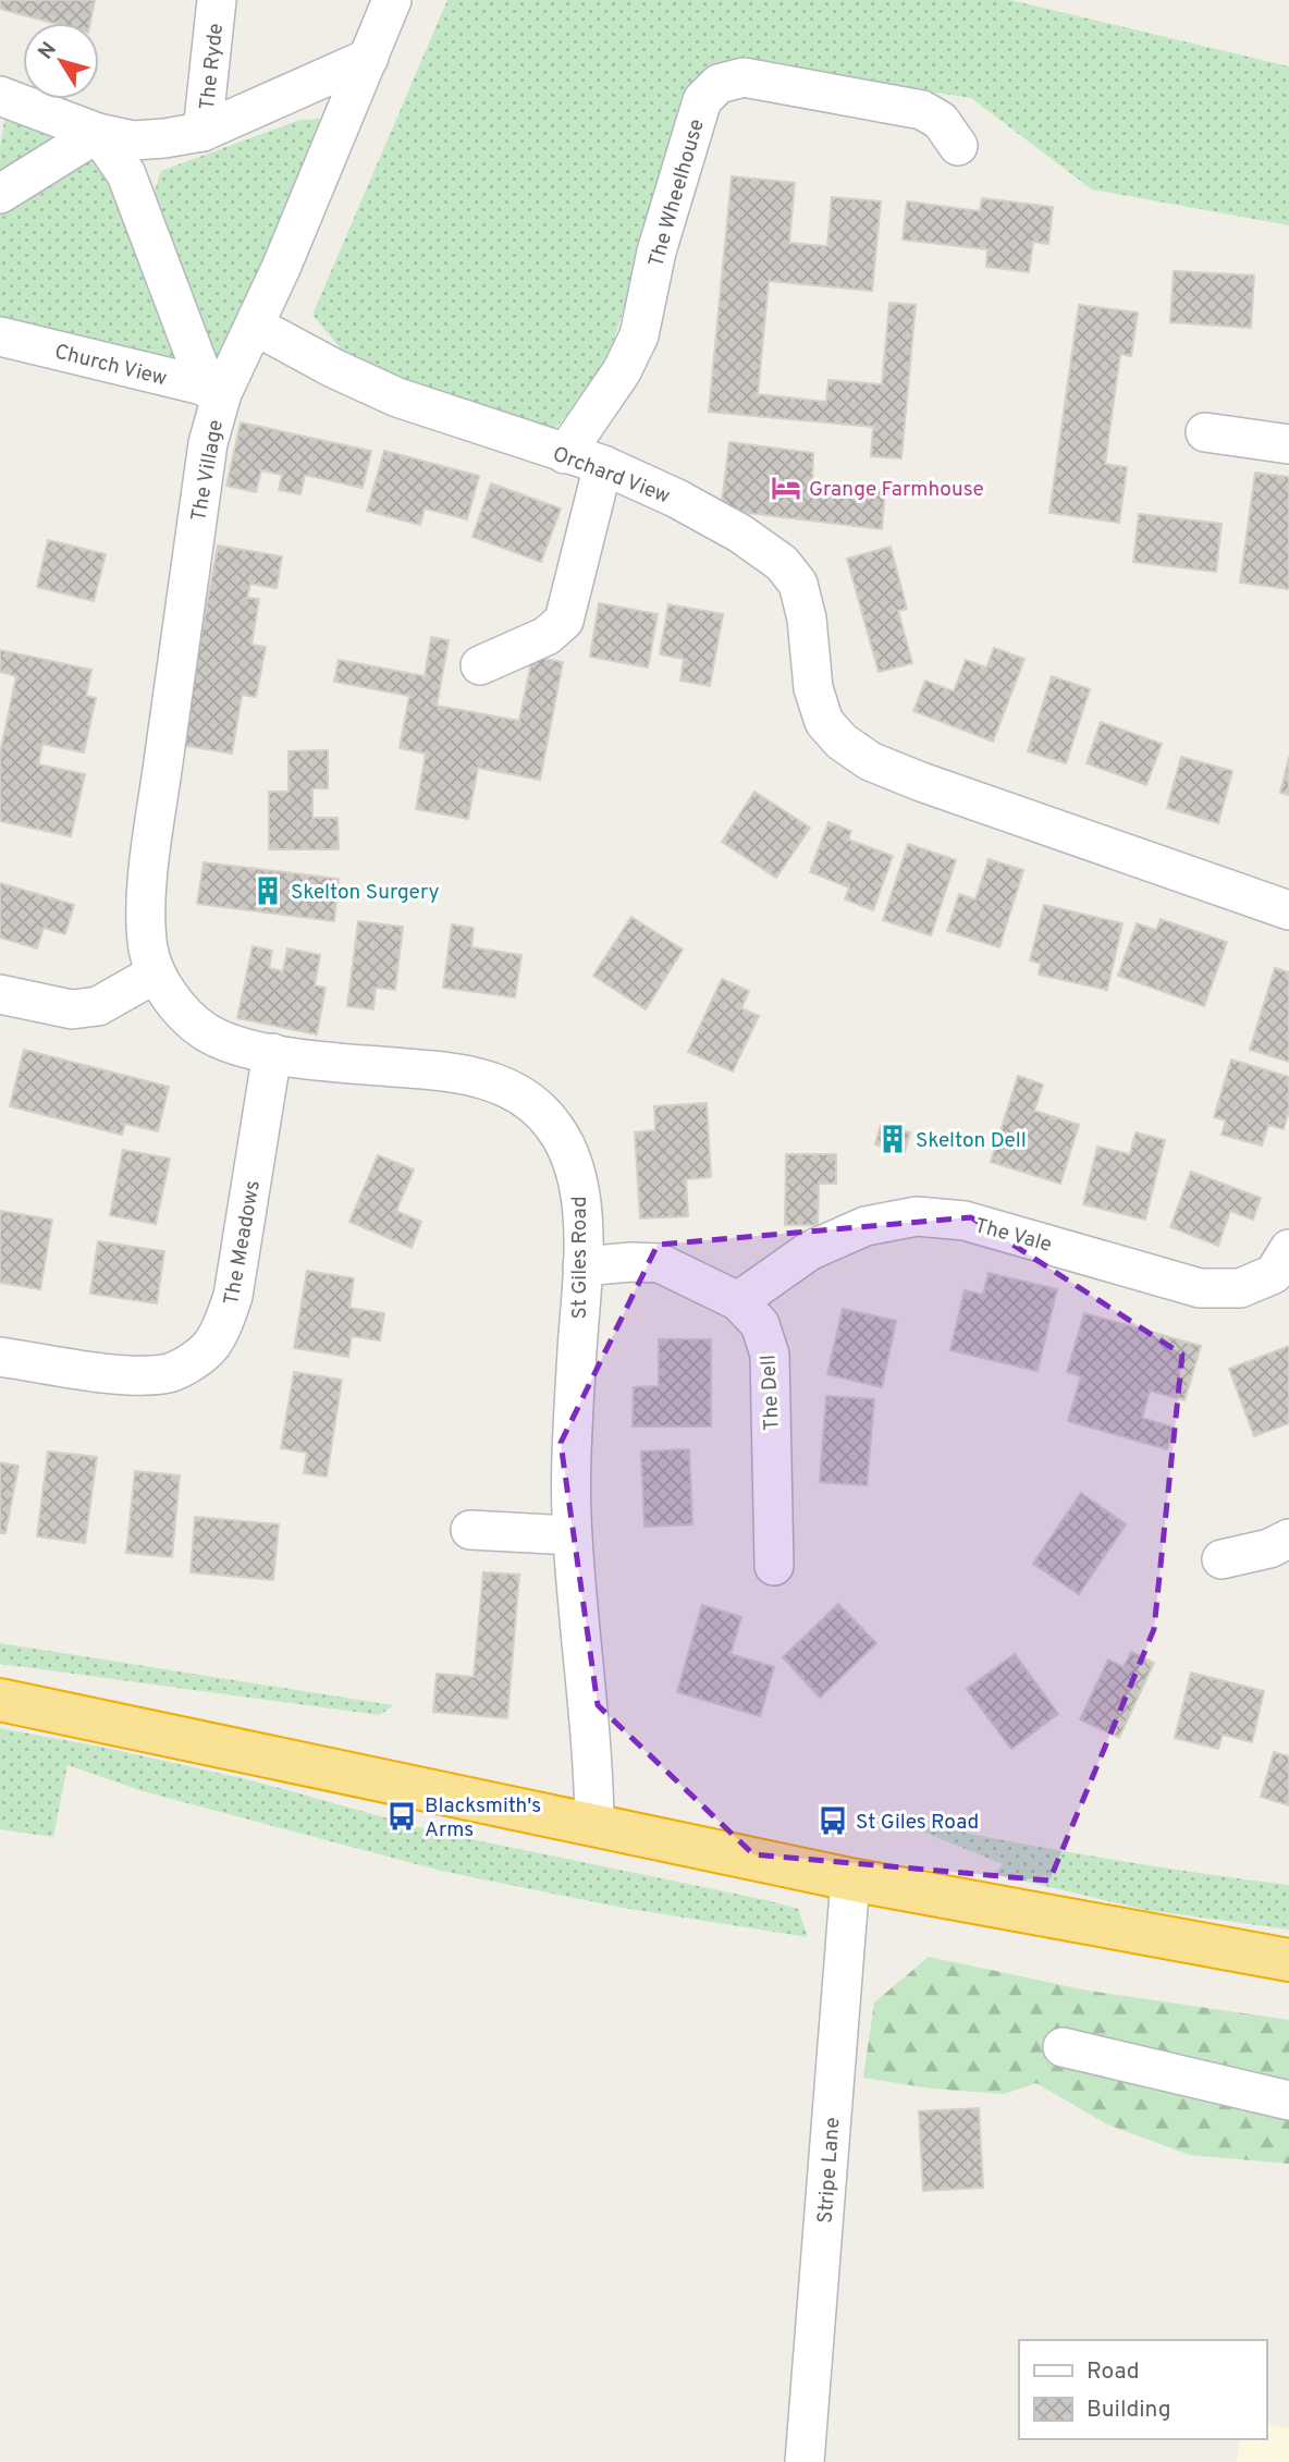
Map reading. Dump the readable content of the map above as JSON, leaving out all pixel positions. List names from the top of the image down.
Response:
{
  "streets": {
    "street": [
      "The Ryde",
      "The Wheelhouse",
      "Church View",
      "The Village",
      "Orchard View",
      "The Vale",
      "The Meadows",
      "St Giles Road",
      "The Dell",
      "Stripe Lane"
    ]
  },
  "crossings": [
    ["The Wheelhouse", "Orchard View"],
    ["Church View", "The Village"],
    ["The Village", "Orchard View"],
    ["The Village", "St Giles Road"],
    ["The Vale", "The Dell"],
    ["The Meadows", "St Giles Road"],
    ["St Giles Road", "The Dell"]
  ],
  "places": {
    "hotel": ["Grange Farmhouse"],
    "building": ["Skelton Surgery", "Skelton Dell"],
    "bus stop": ["Blacksmith's Arms", "St Giles Road"]
  },
  "legend": ["Road", "Building"],
  "north": "top left"
}
